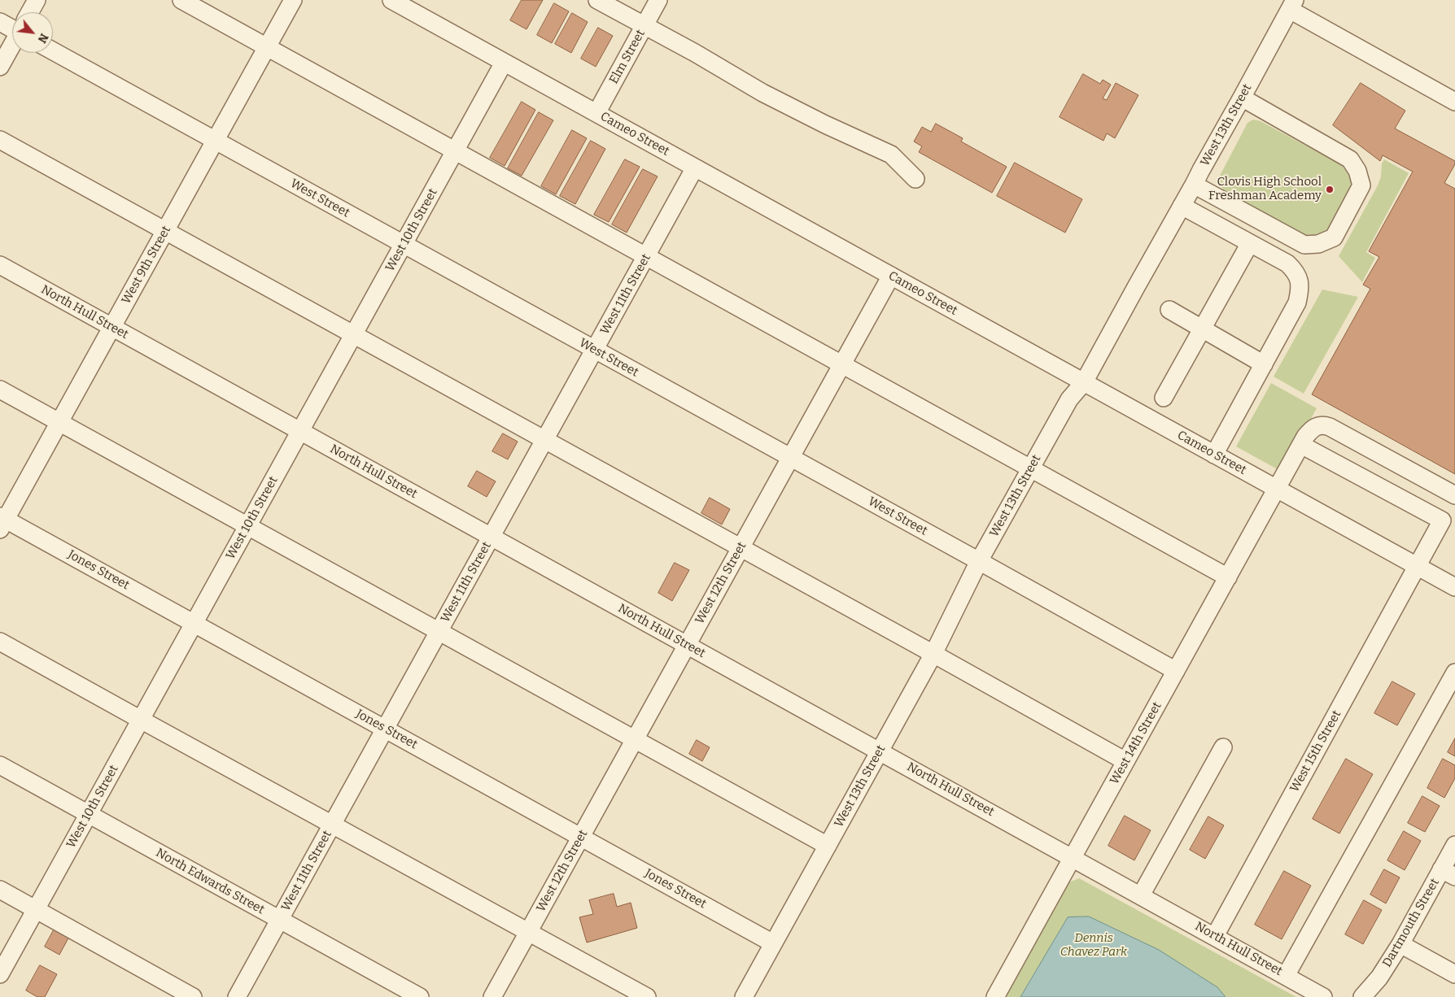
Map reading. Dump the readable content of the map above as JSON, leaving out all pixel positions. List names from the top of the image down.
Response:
{
  "streets": {
    "street": [
      "Elm Street",
      "West 13th Street",
      "Cameo Street",
      "West Street",
      "West 10th Street",
      "West 9th Street",
      "West 11th Street",
      "North Hull Street",
      "Jones Street",
      "West 12th Street",
      "West 14th Street",
      "West 15th Street",
      "North Edwards Street",
      "Dartmouth Street"
    ]
  },
  "crossings": [
    ["Elm Street", "Cameo Street"],
    ["West 13th Street", "Cameo Street"],
    ["West 13th Street", "West Street"],
    ["West 13th Street", "North Hull Street"],
    ["West 13th Street", "Jones Street"],
    ["Cameo Street", "West 10th Street"],
    ["Cameo Street", "West 11th Street"],
    ["Cameo Street", "West 12th Street"],
    ["Cameo Street", "West 14th Street"],
    ["Cameo Street", "West 15th Street"],
    ["West Street", "West 10th Street"],
    ["West Street", "West 9th Street"],
    ["West Street", "West 11th Street"],
    ["West Street", "West 12th Street"],
    ["West Street", "West 14th Street"],
    ["West 10th Street", "North Hull Street"],
    ["West 10th Street", "Jones Street"],
    ["West 10th Street", "North Edwards Street"],
    ["West 9th Street", "North Hull Street"],
    ["West 9th Street", "Jones Street"],
    ["West 11th Street", "North Hull Street"],
    ["West 11th Street", "Jones Street"],
    ["West 11th Street", "North Edwards Street"],
    ["North Hull Street", "West 12th Street"],
    ["North Hull Street", "West 14th Street"],
    ["North Hull Street", "West 15th Street"],
    ["Jones Street", "West 12th Street"],
    ["West 14th Street", "West 15th Street"]
  ],
  "parks": ["Dennis Chavez Park"],
  "places": ["Clovis High School Freshman Academy"],
  "north": "bottom right"
}
